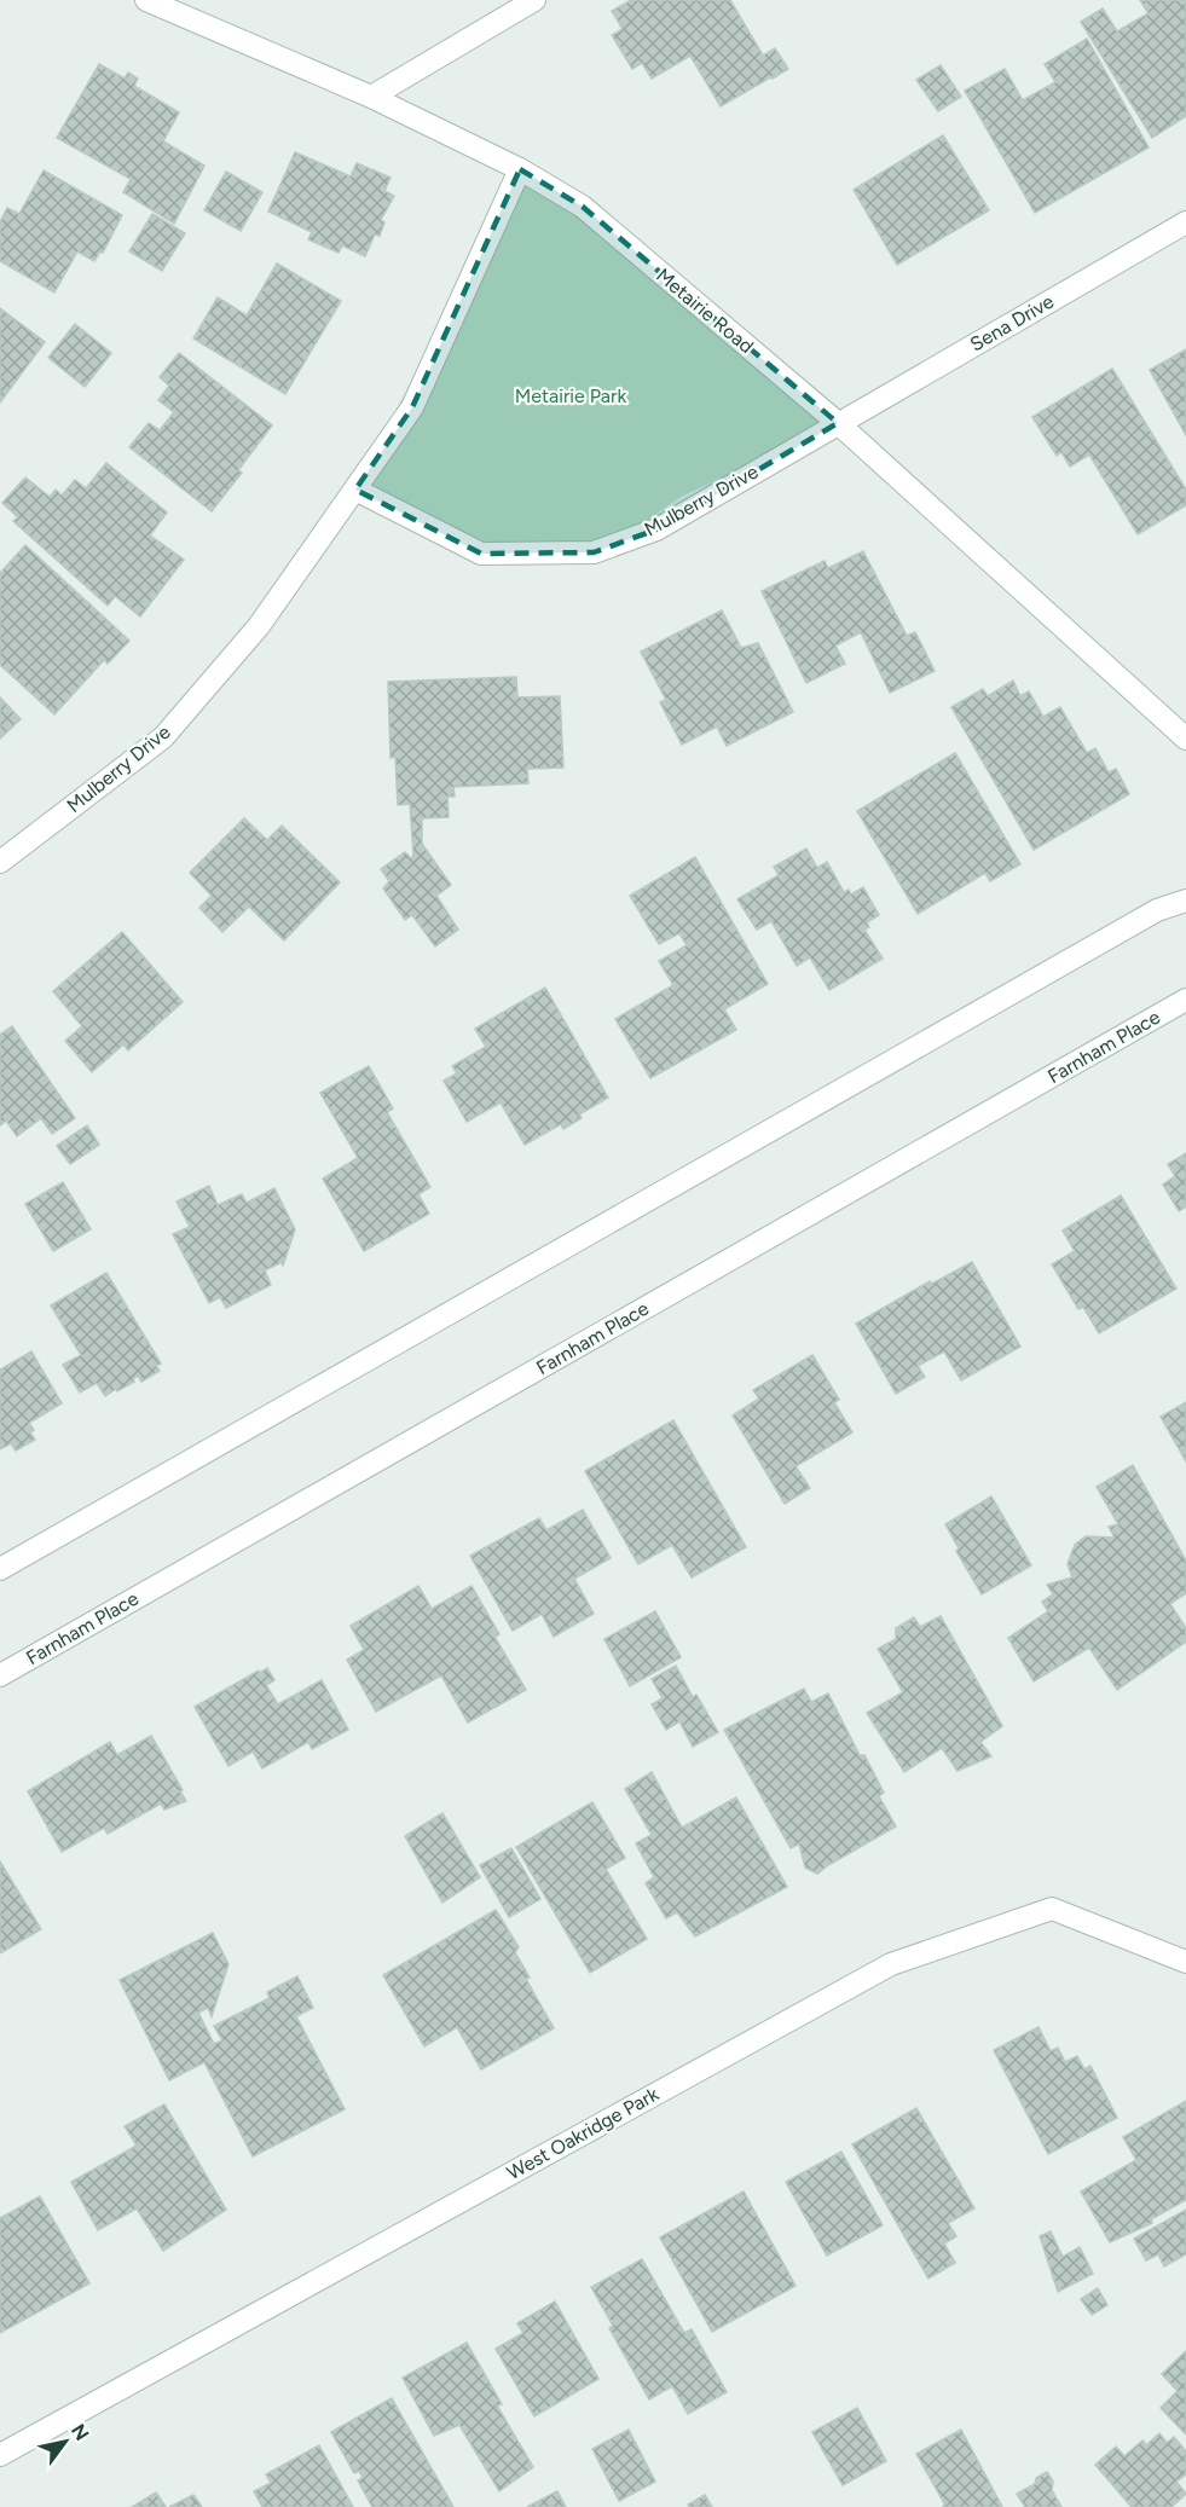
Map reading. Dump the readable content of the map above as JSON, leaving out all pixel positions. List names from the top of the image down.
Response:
{
  "streets": {
    "street": [
      "Metairie Road",
      "Sena Drive",
      "Mulberry Drive",
      "Farnham Place",
      "West Oakridge Park"
    ]
  },
  "crossings": [
    ["Metairie Road", "Sena Drive"],
    ["Metairie Road", "Mulberry Drive"],
    ["Sena Drive", "Mulberry Drive"]
  ],
  "parks": ["Metairie Park"],
  "north": "top right"
}
